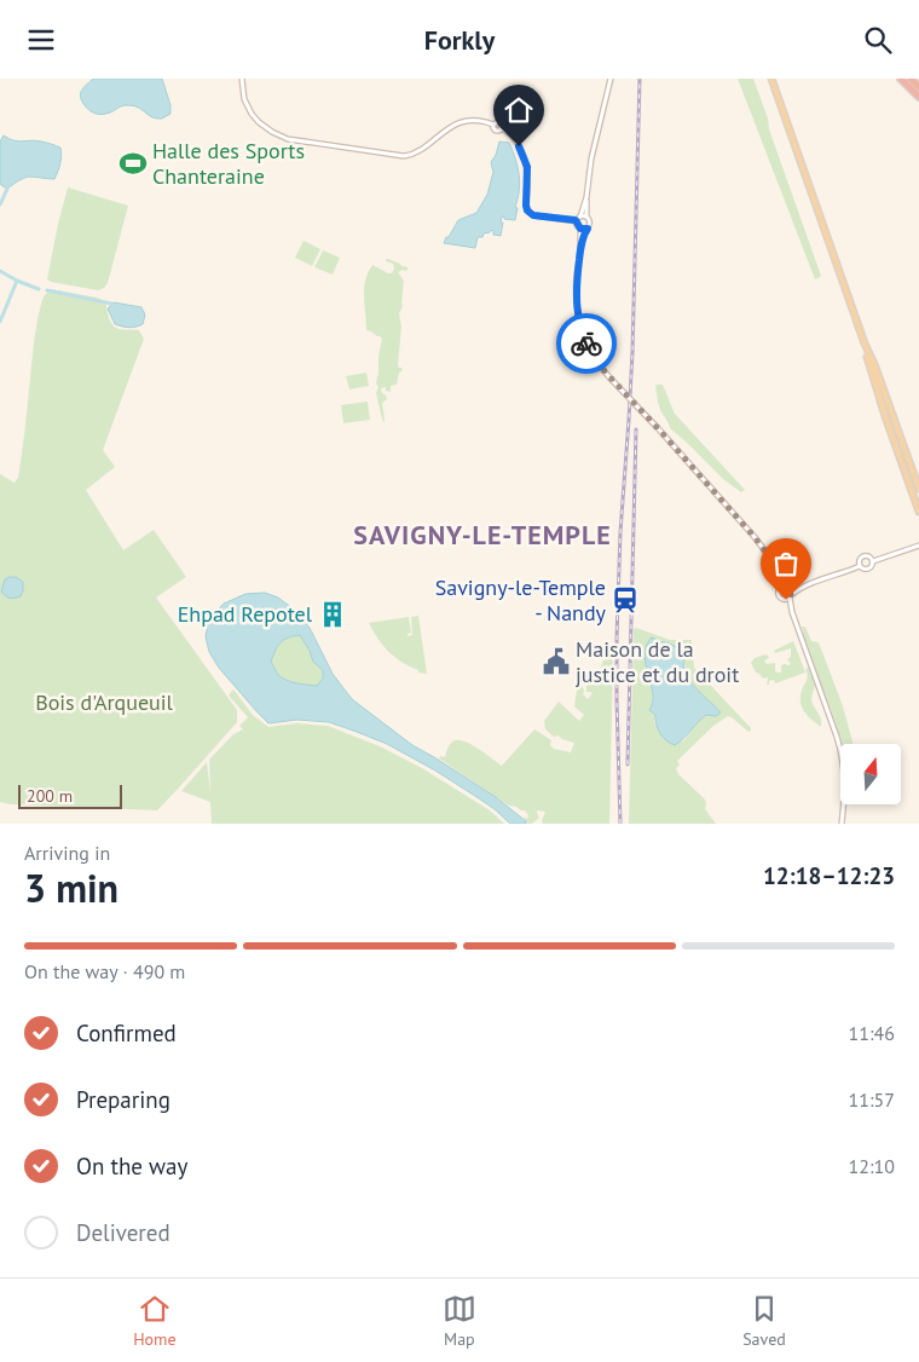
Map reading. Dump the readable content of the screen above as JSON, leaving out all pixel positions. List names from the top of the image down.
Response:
{
  "districts": ["SAVIGNY-LE-TEMPLE"],
  "parks": ["Bois d'Arqueuil"],
  "places": {
    "sports": ["Halle des Sports Chanteraine"],
    "station": ["Savigny-le-Temple - Nandy"],
    "building": ["Ehpad Repotel"],
    "public building": ["Maison de la justice et du droit"]
  },
  "scale_bar": "200 m",
  "north": "top",
  "page": {
    "header": "Forkly",
    "scale": "200 m",
    "heading": ["3 min", "Arriving in", "12:18–12:23"],
    "bar": "On the way · 490 m",
    "list": [
      ["Confirmed", "11:46"],
      ["Preparing", "11:57"],
      ["On the way", "12:10"],
      "Delivered"
    ],
    "tabs": ["Home", "Map", "Saved"]
  }
}
